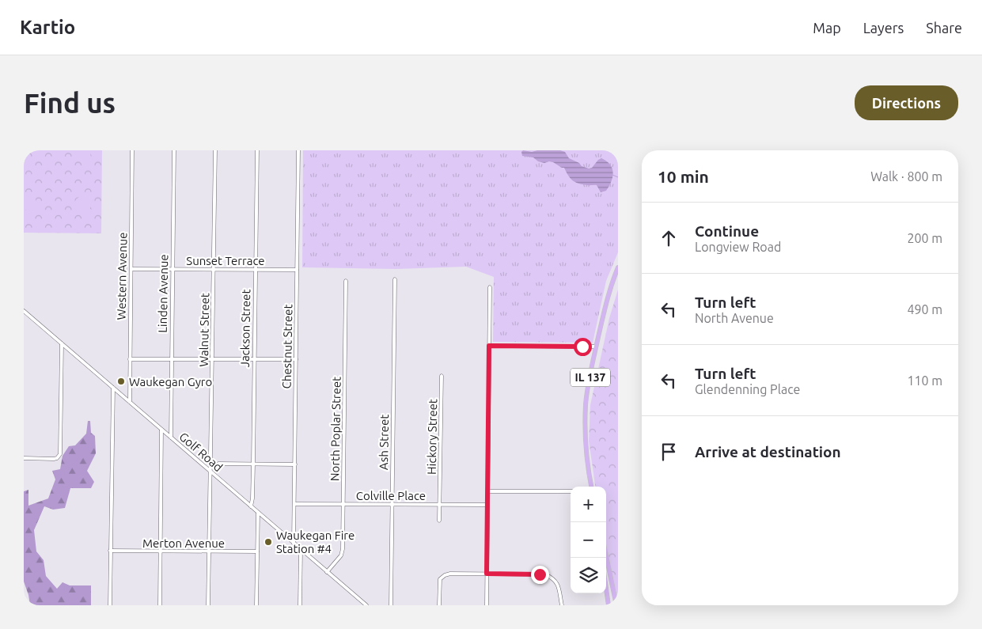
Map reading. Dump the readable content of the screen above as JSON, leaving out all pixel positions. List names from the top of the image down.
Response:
{
  "streets": {
    "main road": ["IL 137"],
    "street": [
      "Sunset Terrace",
      "Western Avenue",
      "Linden Avenue",
      "Jackson Street",
      "Walnut Street",
      "Chestnut Street",
      "North Poplar Street",
      "Hickory Street",
      "Ash Street",
      "Golf Road",
      "Colville Place",
      "Merton Avenue"
    ]
  },
  "crossings": [
    ["Sunset Terrace", "Western Avenue"],
    ["Sunset Terrace", "Linden Avenue"],
    ["Sunset Terrace", "Jackson Street"],
    ["Sunset Terrace", "Walnut Street"],
    ["Sunset Terrace", "Chestnut Street"],
    ["Western Avenue", "Golf Road"],
    ["Linden Avenue", "Golf Road"],
    ["Jackson Street", "Golf Road"],
    ["Walnut Street", "Golf Road"],
    ["Walnut Street", "Merton Avenue"],
    ["Chestnut Street", "Golf Road"],
    ["Chestnut Street", "Colville Place"],
    ["North Poplar Street", "Golf Road"],
    ["North Poplar Street", "Colville Place"],
    ["Hickory Street", "Colville Place"],
    ["Ash Street", "Colville Place"]
  ],
  "places": ["Waukegan Gyro", "Waukegan Fire Station #4"],
  "page": {
    "header": "Kartio",
    "nav": ["Map", "Layers", "Share"],
    "buttons": "Directions",
    "title": "Find us",
    "heading": ["10 min", "Walk · 800 m"],
    "list": [
      ["Continue", "Longview Road", "200 m"],
      ["Turn left", "North Avenue", "490 m"],
      ["Turn left", "Glendenning Place", "110 m"],
      "Arrive at destination"
    ],
    "map_buttons": ["+", "−"]
  }
}
